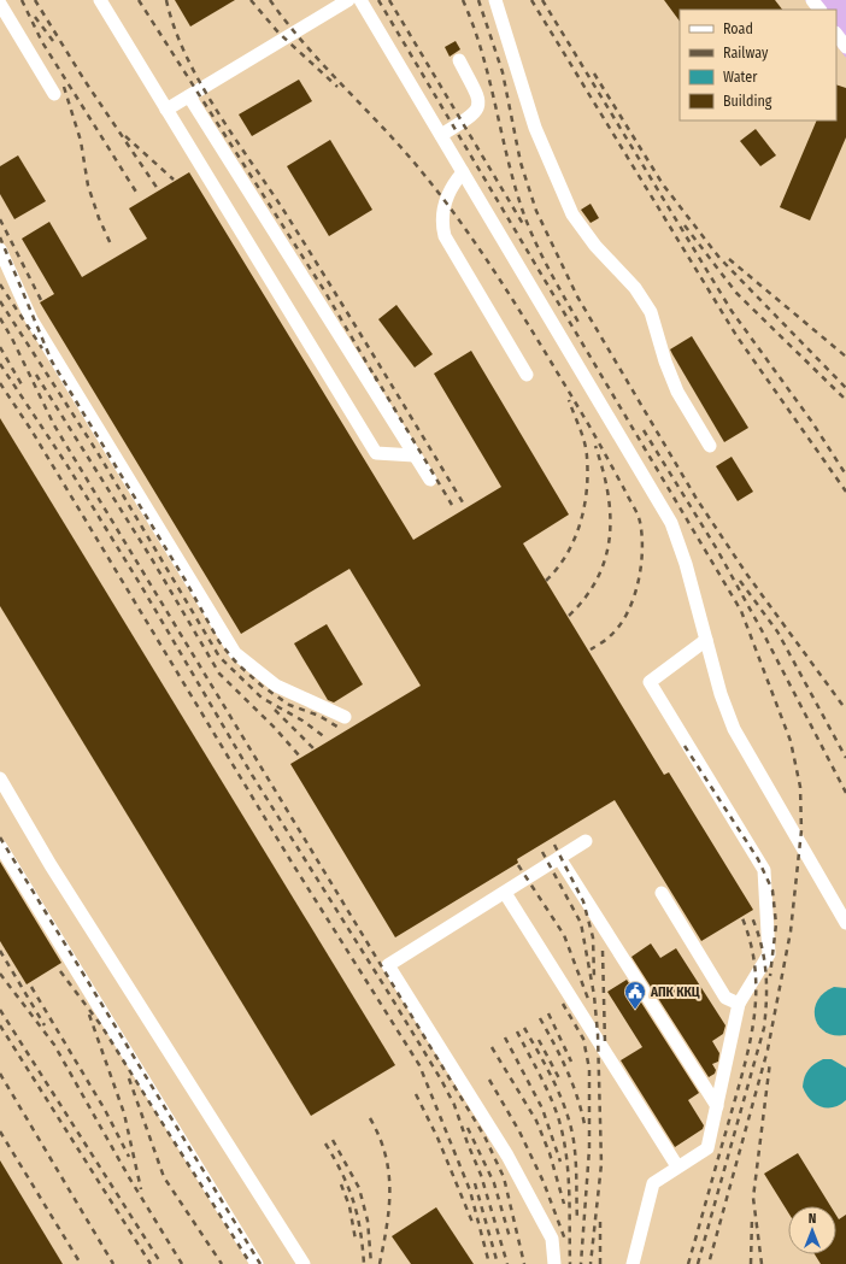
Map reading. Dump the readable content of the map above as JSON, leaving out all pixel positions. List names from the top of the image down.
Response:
{
  "places": {
    "public building": ["АПК ККЦ"]
  },
  "legend": [
    "Road",
    "Railway",
    "Water",
    "Building"
  ],
  "north": "top"
}
